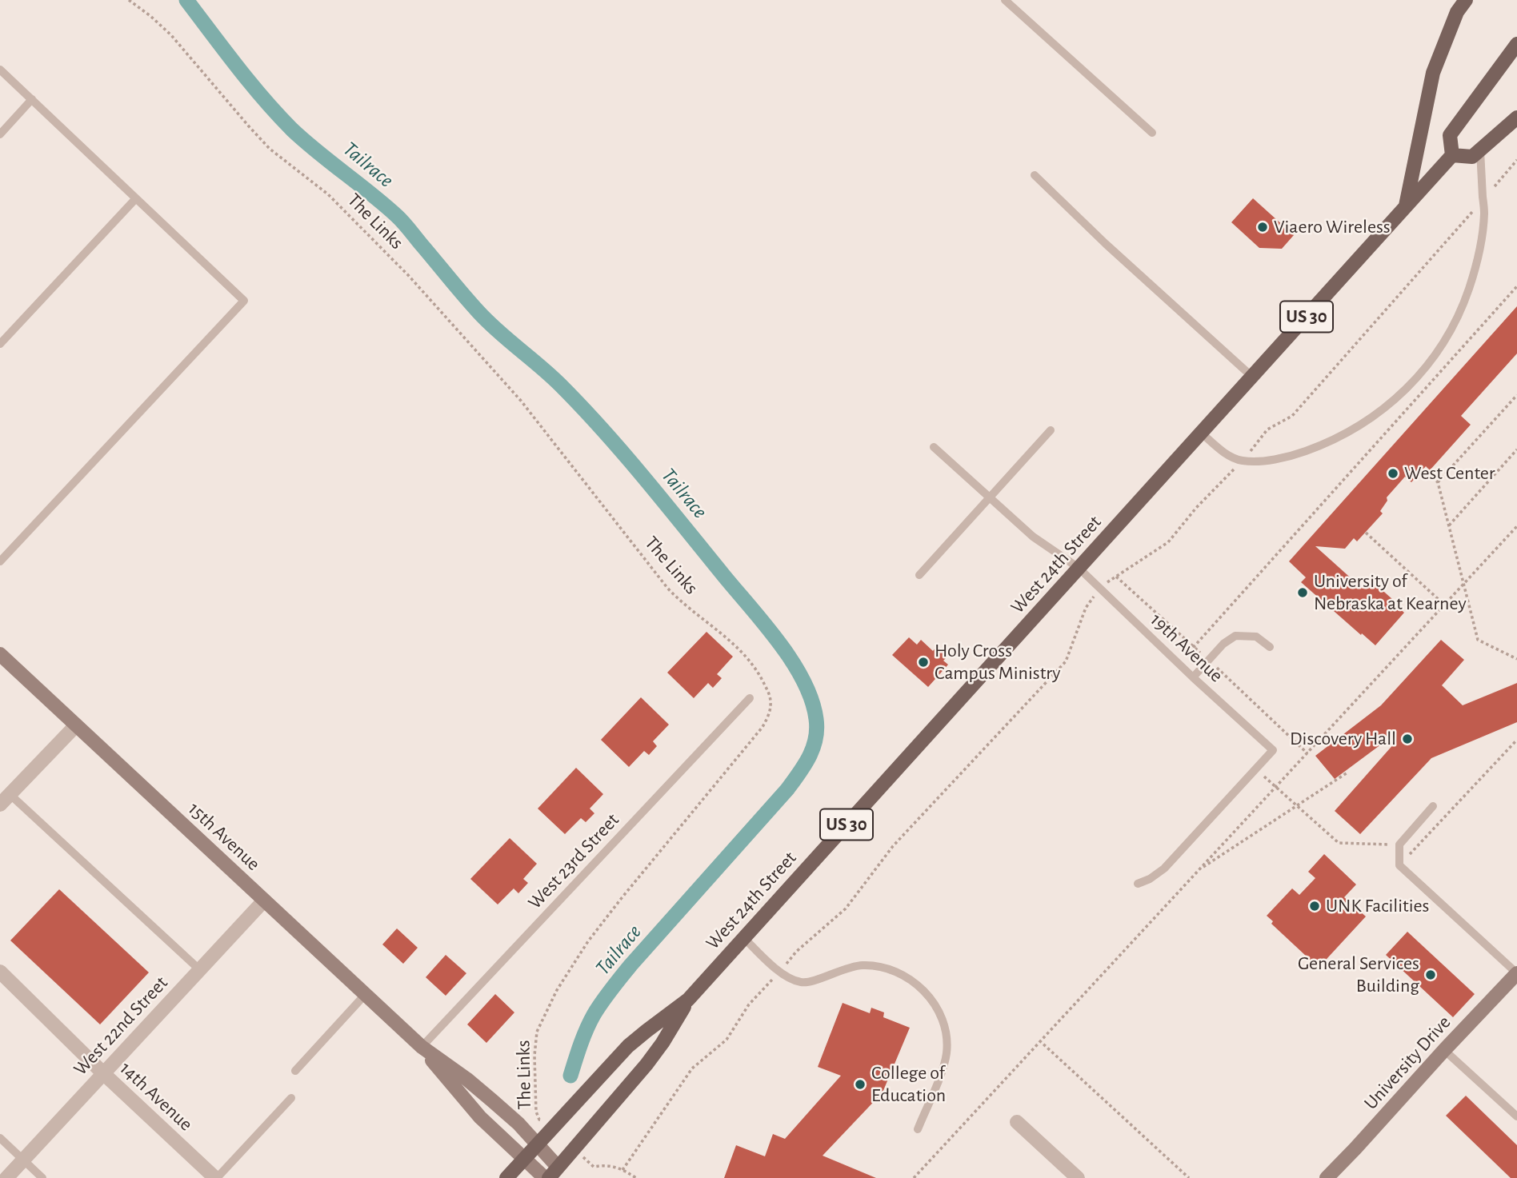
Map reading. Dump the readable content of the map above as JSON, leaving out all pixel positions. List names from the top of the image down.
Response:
{
  "streets": {
    "main road": ["US 30", "West 24th Street"],
    "street": [
      "15th Avenue",
      "West 22nd Street",
      "University Drive",
      "14th Avenue"
    ],
    "lane": ["19th Avenue", "West 23rd Street"],
    "path": ["The Links"]
  },
  "crossings": [
    ["The Links", "West 24th Street"],
    ["West 24th Street", "19th Avenue"],
    ["West 24th Street", "15th Avenue"],
    ["15th Avenue", "West 23rd Street"],
    ["15th Avenue", "West 22nd Street"],
    ["West 22nd Street", "14th Avenue"]
  ],
  "water": ["Tailrace"],
  "places": [
    "Viaero Wireless",
    "West Center",
    "University of Nebraska at Kearney",
    "Holy Cross Campus Ministry",
    "Discovery Hall",
    "UNK Facilities",
    "General Services Building",
    "College of Education"
  ]
}
